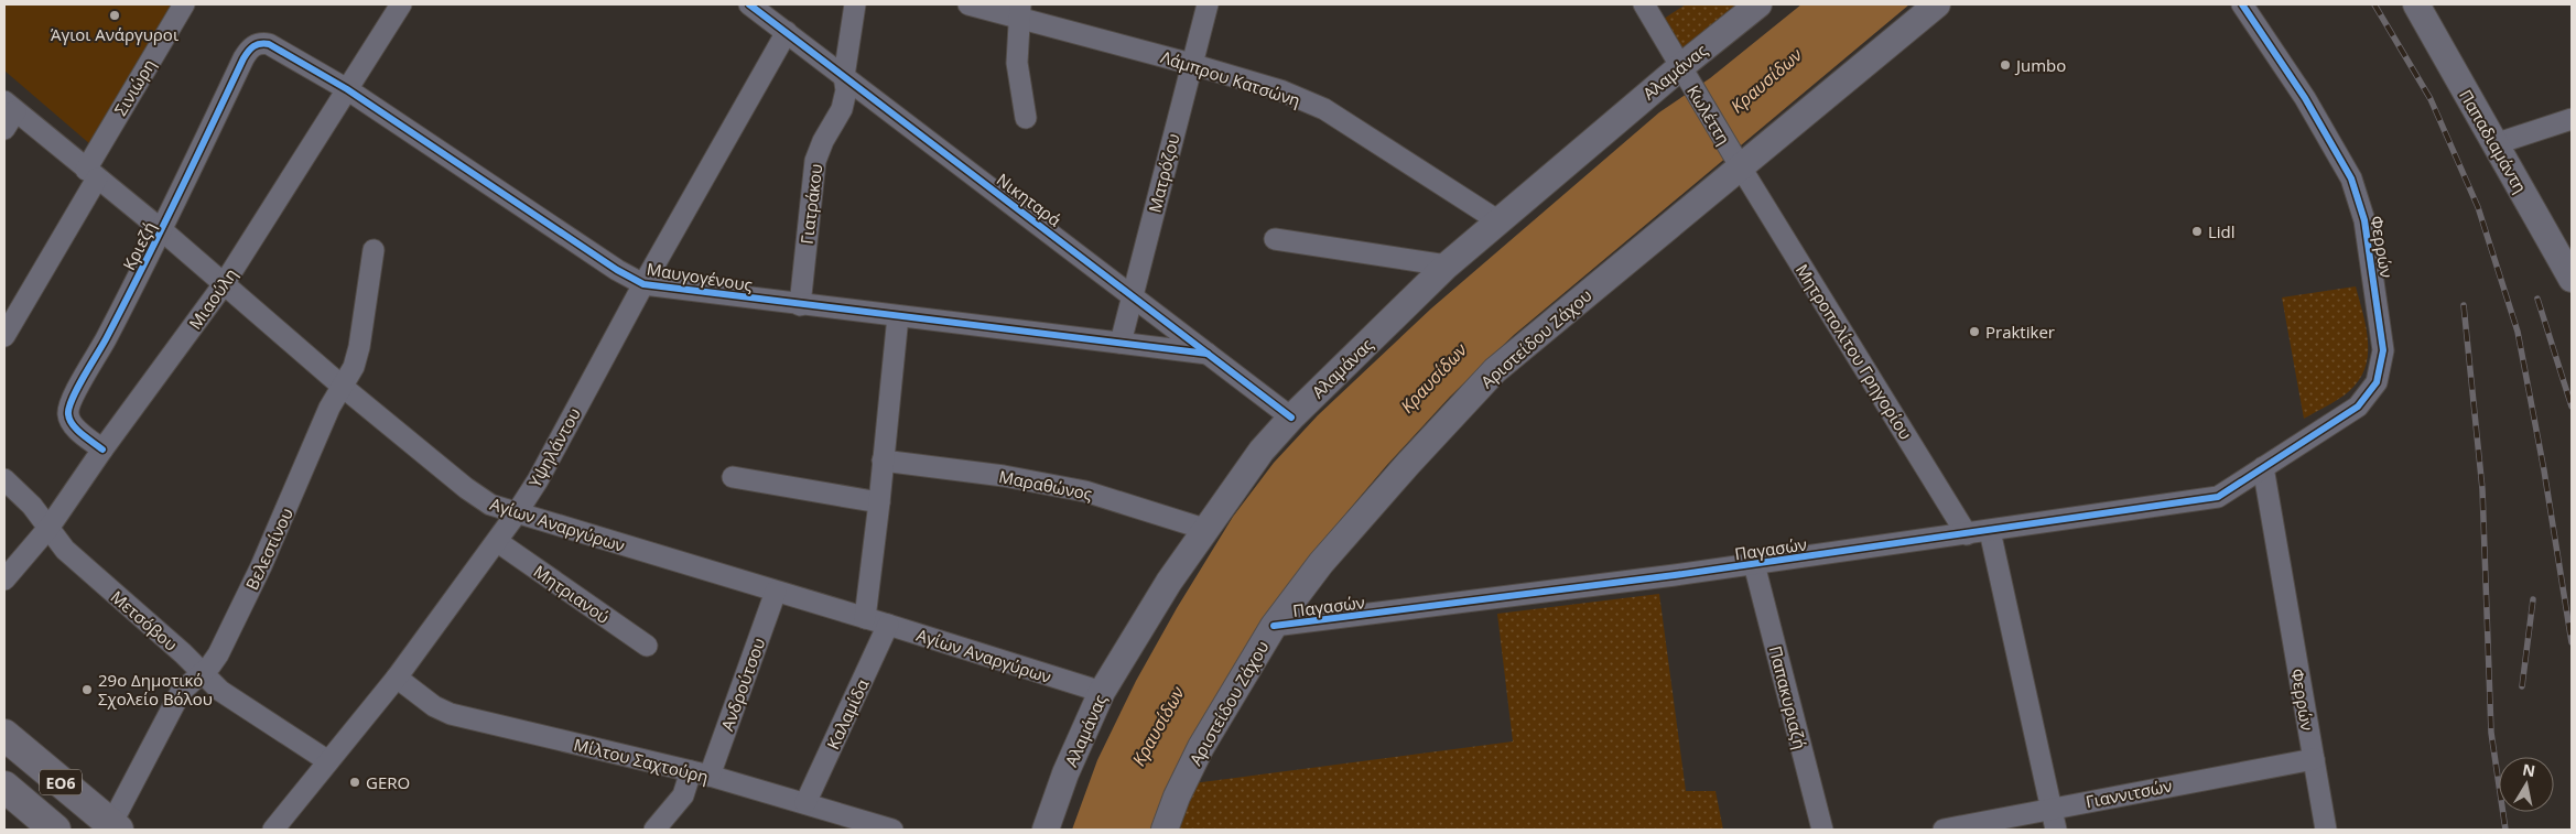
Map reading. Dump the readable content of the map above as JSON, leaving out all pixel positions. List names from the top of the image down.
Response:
{
  "streets": {
    "main road": ["ΕΟ6"],
    "street": [
      "Αλαμάνας",
      "Λάμπρου Κατσώνη",
      "Σινιώρη",
      "Κωλέττη",
      "Παπαδιαμάντη",
      "Ματρόζου",
      "Νικηταρά",
      "Γιατράκου",
      "Κριεζή",
      "Φερρών",
      "Μαυγογένους",
      "Μιαούλη",
      "Αριστείδου Ζάχου",
      "Μητροπολίτου Γρηγορίου",
      "Υψηλάντου",
      "Μαραθώνος",
      "Αγίων Αναργύρων",
      "Βελεστίνου",
      "Παγασών",
      "Μητριανού",
      "Μετσόβου",
      "Ανδρούτσου",
      "Παπακυριαζή",
      "Καλαμίδα",
      "Μίλτου Σαχτούρη",
      "Γιαννιτσών"
    ]
  },
  "crossings": [
    ["Αλαμάνας", "Λάμπρου Κατσώνη"],
    ["Αλαμάνας", "Κωλέττη"],
    ["Αλαμάνας", "Νικηταρά"],
    ["Αλαμάνας", "Μαραθώνος"],
    ["Αλαμάνας", "Αγίων Αναργύρων"],
    ["Λάμπρου Κατσώνη", "Ματρόζου"],
    ["Σινιώρη", "Αγίων Αναργύρων"],
    ["Κωλέττη", "Αριστείδου Ζάχου"],
    ["Κωλέττη", "Μητροπολίτου Γρηγορίου"],
    ["Ματρόζου", "Νικηταρά"],
    ["Ματρόζου", "Μαυγογένους"],
    ["Νικηταρά", "Γιατράκου"],
    ["Νικηταρά", "Μαυγογένους"],
    ["Νικηταρά", "Υψηλάντου"],
    ["Γιατράκου", "Μαυγογένους"],
    ["Κριεζή", "Μαυγογένους"],
    ["Κριεζή", "Μιαούλη"],
    ["Κριεζή", "Αγίων Αναργύρων"],
    ["Φερρών", "Παγασών"],
    ["Φερρών", "Γιαννιτσών"],
    ["Μαυγογένους", "Μιαούλη"],
    ["Μαυγογένους", "Υψηλάντου"],
    ["Μιαούλη", "Αγίων Αναργύρων"],
    ["Μιαούλη", "Μετσόβου"],
    ["Αριστείδου Ζάχου", "Μητροπολίτου Γρηγορίου"],
    ["Αριστείδου Ζάχου", "Παγασών"],
    ["Μητροπολίτου Γρηγορίου", "Παγασών"],
    ["Υψηλάντου", "Αγίων Αναργύρων"],
    ["Υψηλάντου", "Μητριανού"],
    ["Υψηλάντου", "Μετσόβου"],
    ["Υψηλάντου", "Μίλτου Σαχτούρη"],
    ["Αγίων Αναργύρων", "Βελεστίνου"],
    ["Αγίων Αναργύρων", "Ανδρούτσου"],
    ["Αγίων Αναργύρων", "Καλαμίδα"],
    ["Βελεστίνου", "Μετσόβου"],
    ["Βελεστίνου", "ΕΟ6"],
    ["Παγασών", "Παπακυριαζή"],
    ["Ανδρούτσου", "Μίλτου Σαχτούρη"],
    ["Καλαμίδα", "Μίλτου Σαχτούρη"]
  ],
  "water": ["Κραυσίδων"],
  "places": [
    "Άγιοι Ανάργυροι",
    "Jumbo",
    "Lidl",
    "Praktiker",
    "29ο Δημοτικό Σχολείο Βόλου",
    "GERO"
  ],
  "north": "top"
}
